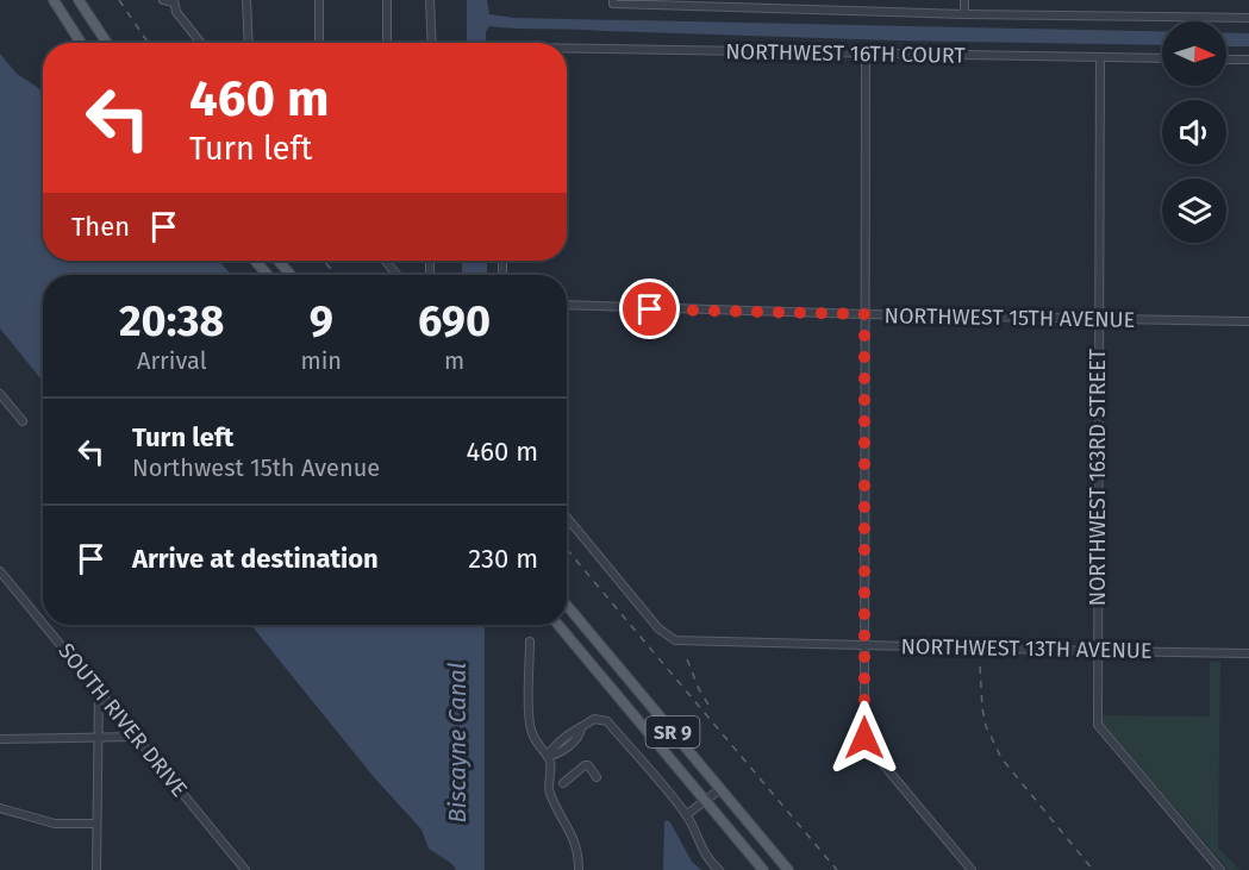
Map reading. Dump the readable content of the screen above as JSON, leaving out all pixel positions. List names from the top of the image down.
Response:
{
  "streets": {
    "main road": ["SR 9"],
    "street": [
      "NORTHWEST 16TH COURT",
      "NORTHWEST 15TH AVENUE",
      "NORTHWEST 163RD STREET",
      "NORTHWEST 13TH AVENUE",
      "SOUTH RIVER DRIVE"
    ]
  },
  "crossings": [
    ["NORTHWEST 16TH COURT", "NORTHWEST 163RD STREET"],
    ["NORTHWEST 15TH AVENUE", "NORTHWEST 163RD STREET"],
    ["NORTHWEST 163RD STREET", "NORTHWEST 13TH AVENUE"]
  ],
  "water": ["Biscayne Canal"],
  "north": "right",
  "page": {
    "turn": ["460 m", "Turn left"],
    "then": "Then",
    "eta": [
      "20:38",
      "Arrival",
      "9",
      "min",
      "690",
      "m"
    ],
    "list": [
      {
        "name": "Turn left",
        "note": "Northwest 15th Avenue",
        "value": "460 m"
      },
      {
        "name": "Arrive at destination",
        "value": "230 m"
      }
    ]
  }
}
